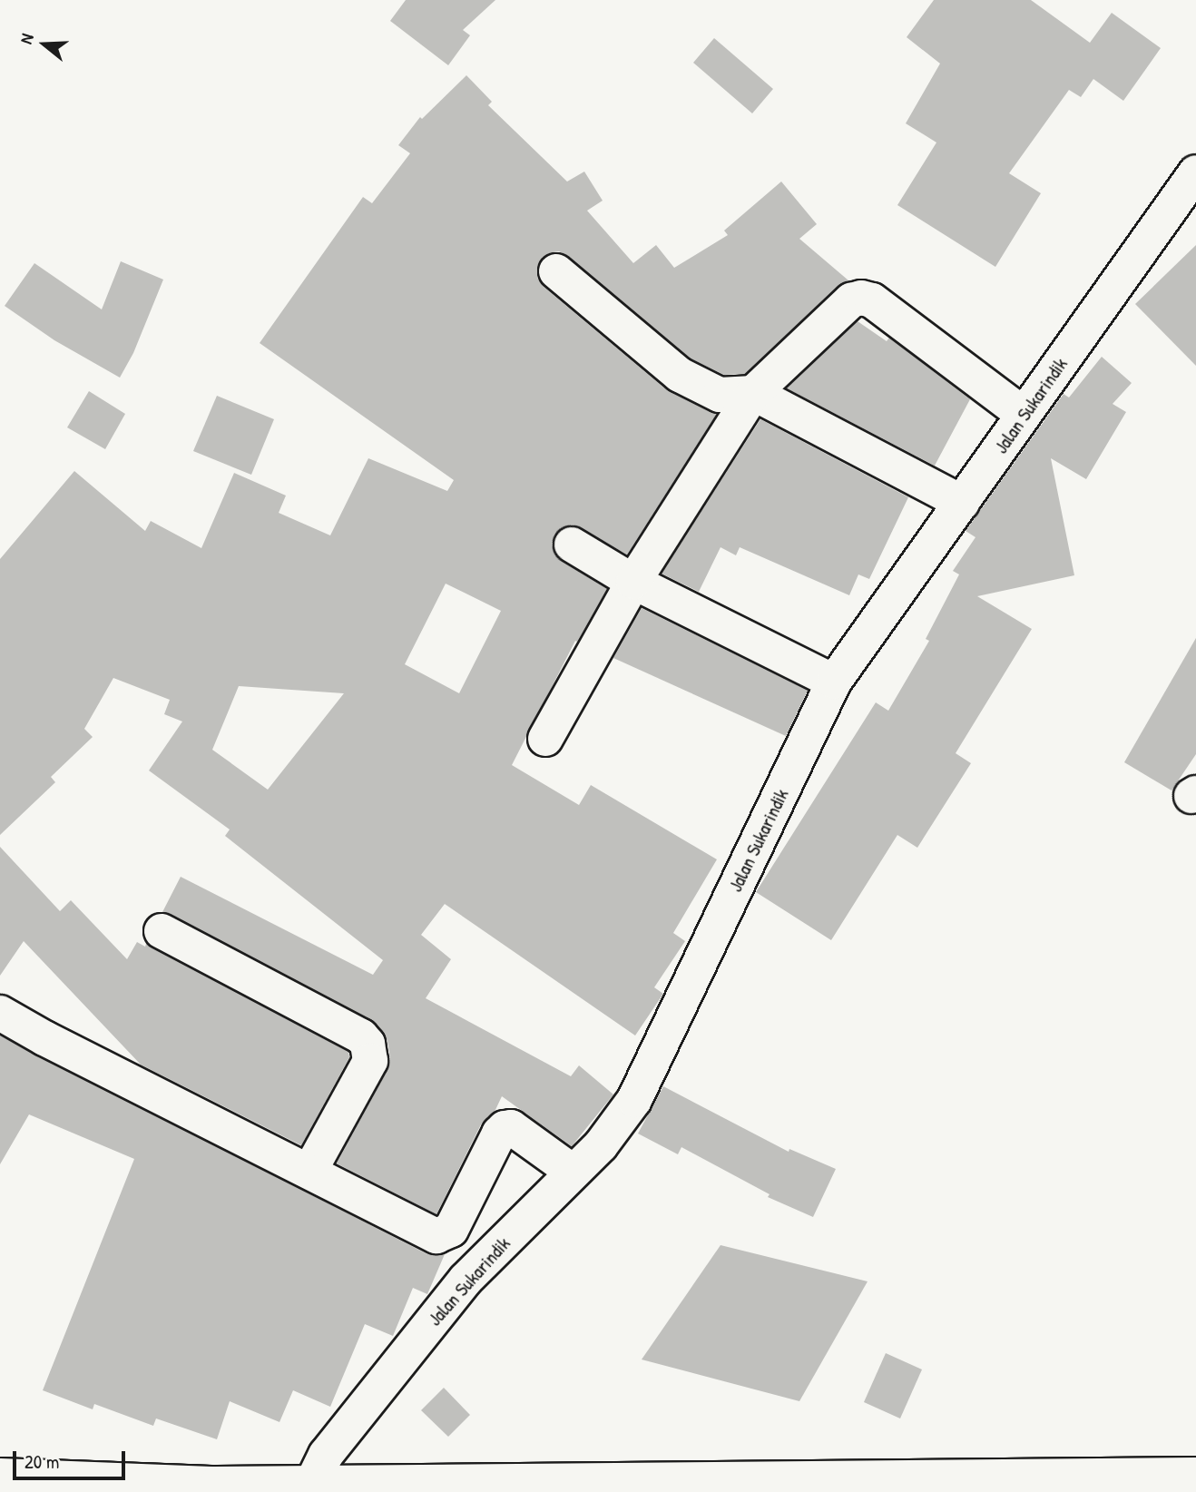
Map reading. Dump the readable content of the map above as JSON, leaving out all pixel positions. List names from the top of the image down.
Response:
{
  "streets": {
    "street": ["Jalan Sukarindik"]
  },
  "scale_bar": "20 m",
  "north": "left"
}
